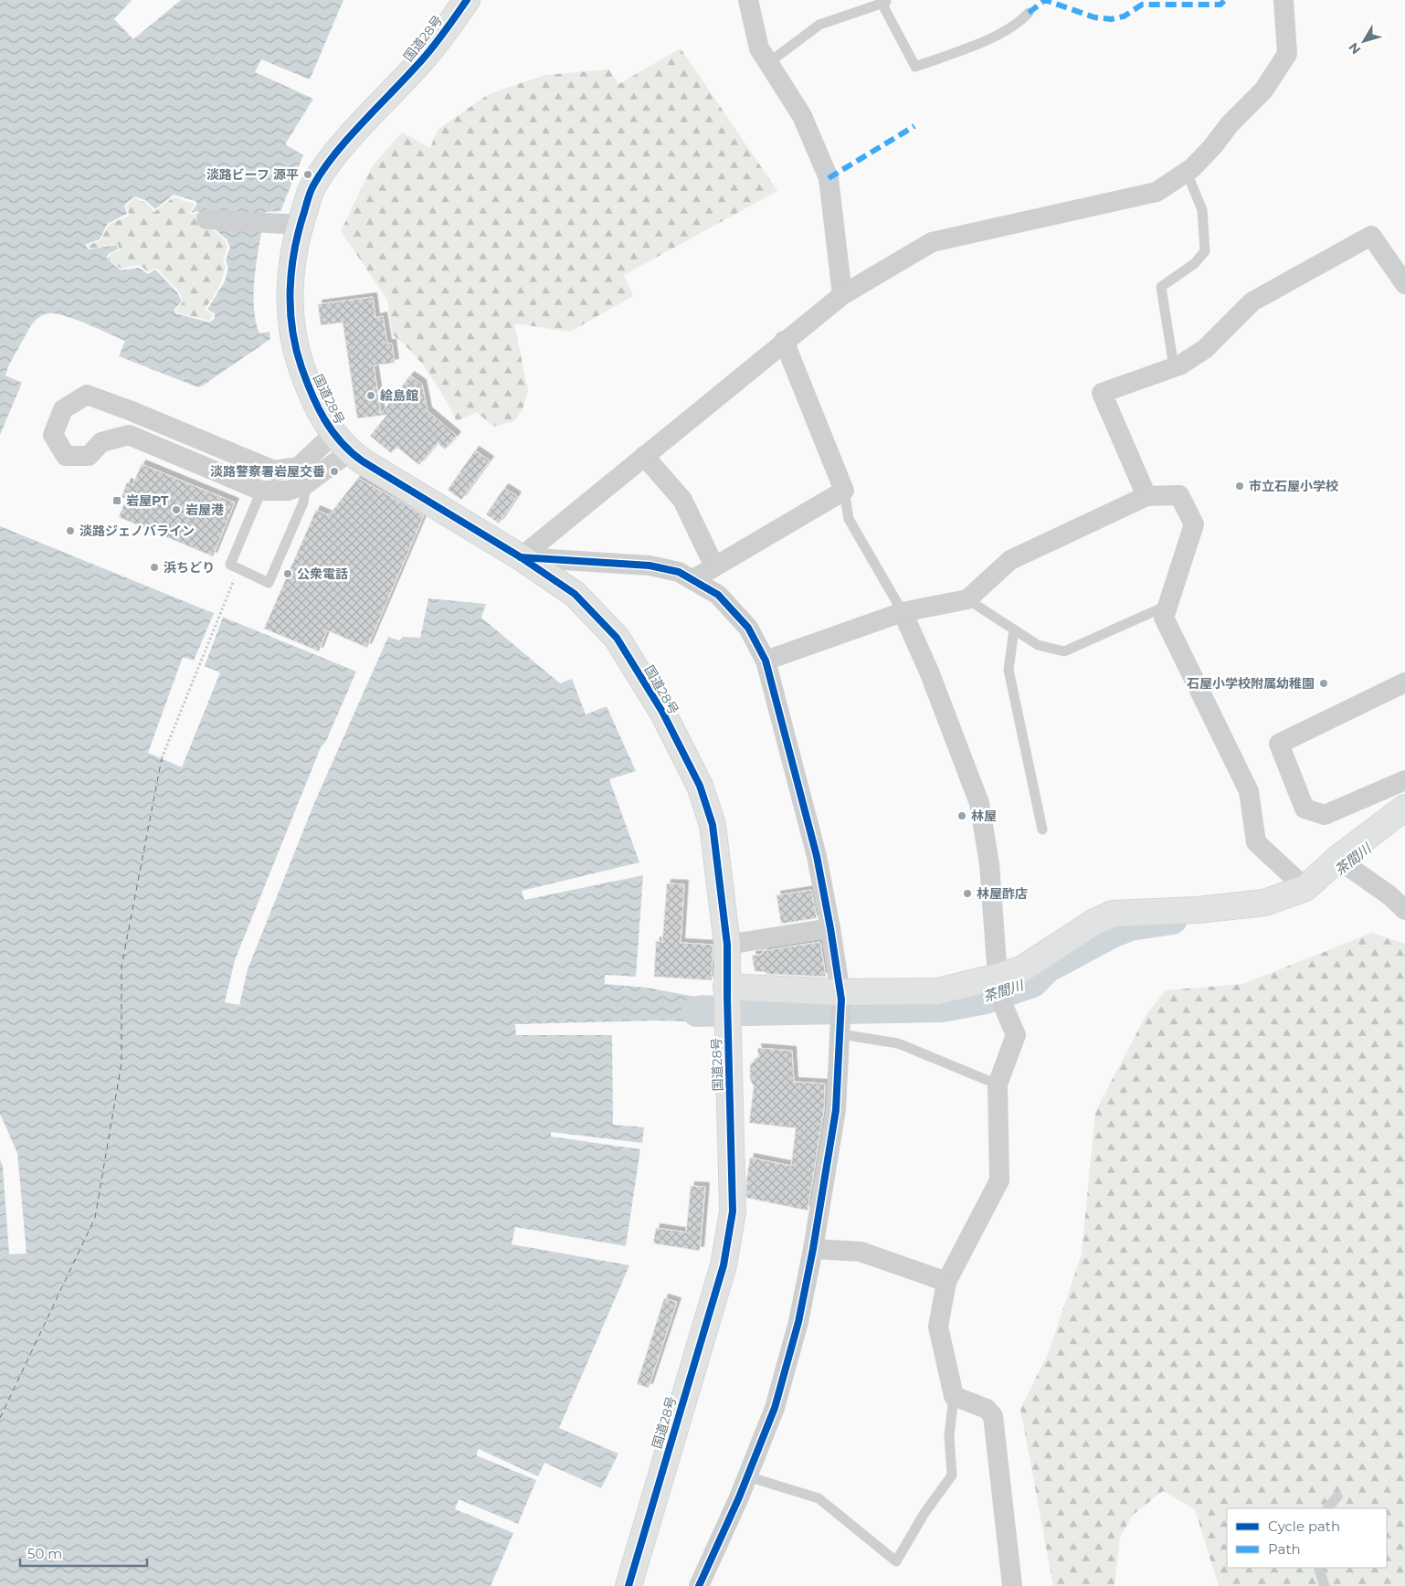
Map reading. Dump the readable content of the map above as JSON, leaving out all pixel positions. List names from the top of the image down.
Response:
{
  "streets": {
    "main road": ["国道28号"]
  },
  "water": ["茶間川"],
  "places": {
    "other": [
      "淡路ビーフ 源平",
      "絵島館",
      "淡路警察署岩屋交番",
      "市立石屋小学校",
      "岩屋港",
      "淡路ジェノバライン",
      "浜ちどり",
      "公衆電話",
      "石屋小学校附属幼稚園",
      "林屋",
      "林屋酢店"
    ],
    "transit": ["岩屋PT"]
  },
  "legend": ["Cycle path", "Path"],
  "scale_bar": "50 m",
  "north": "bottom left"
}
